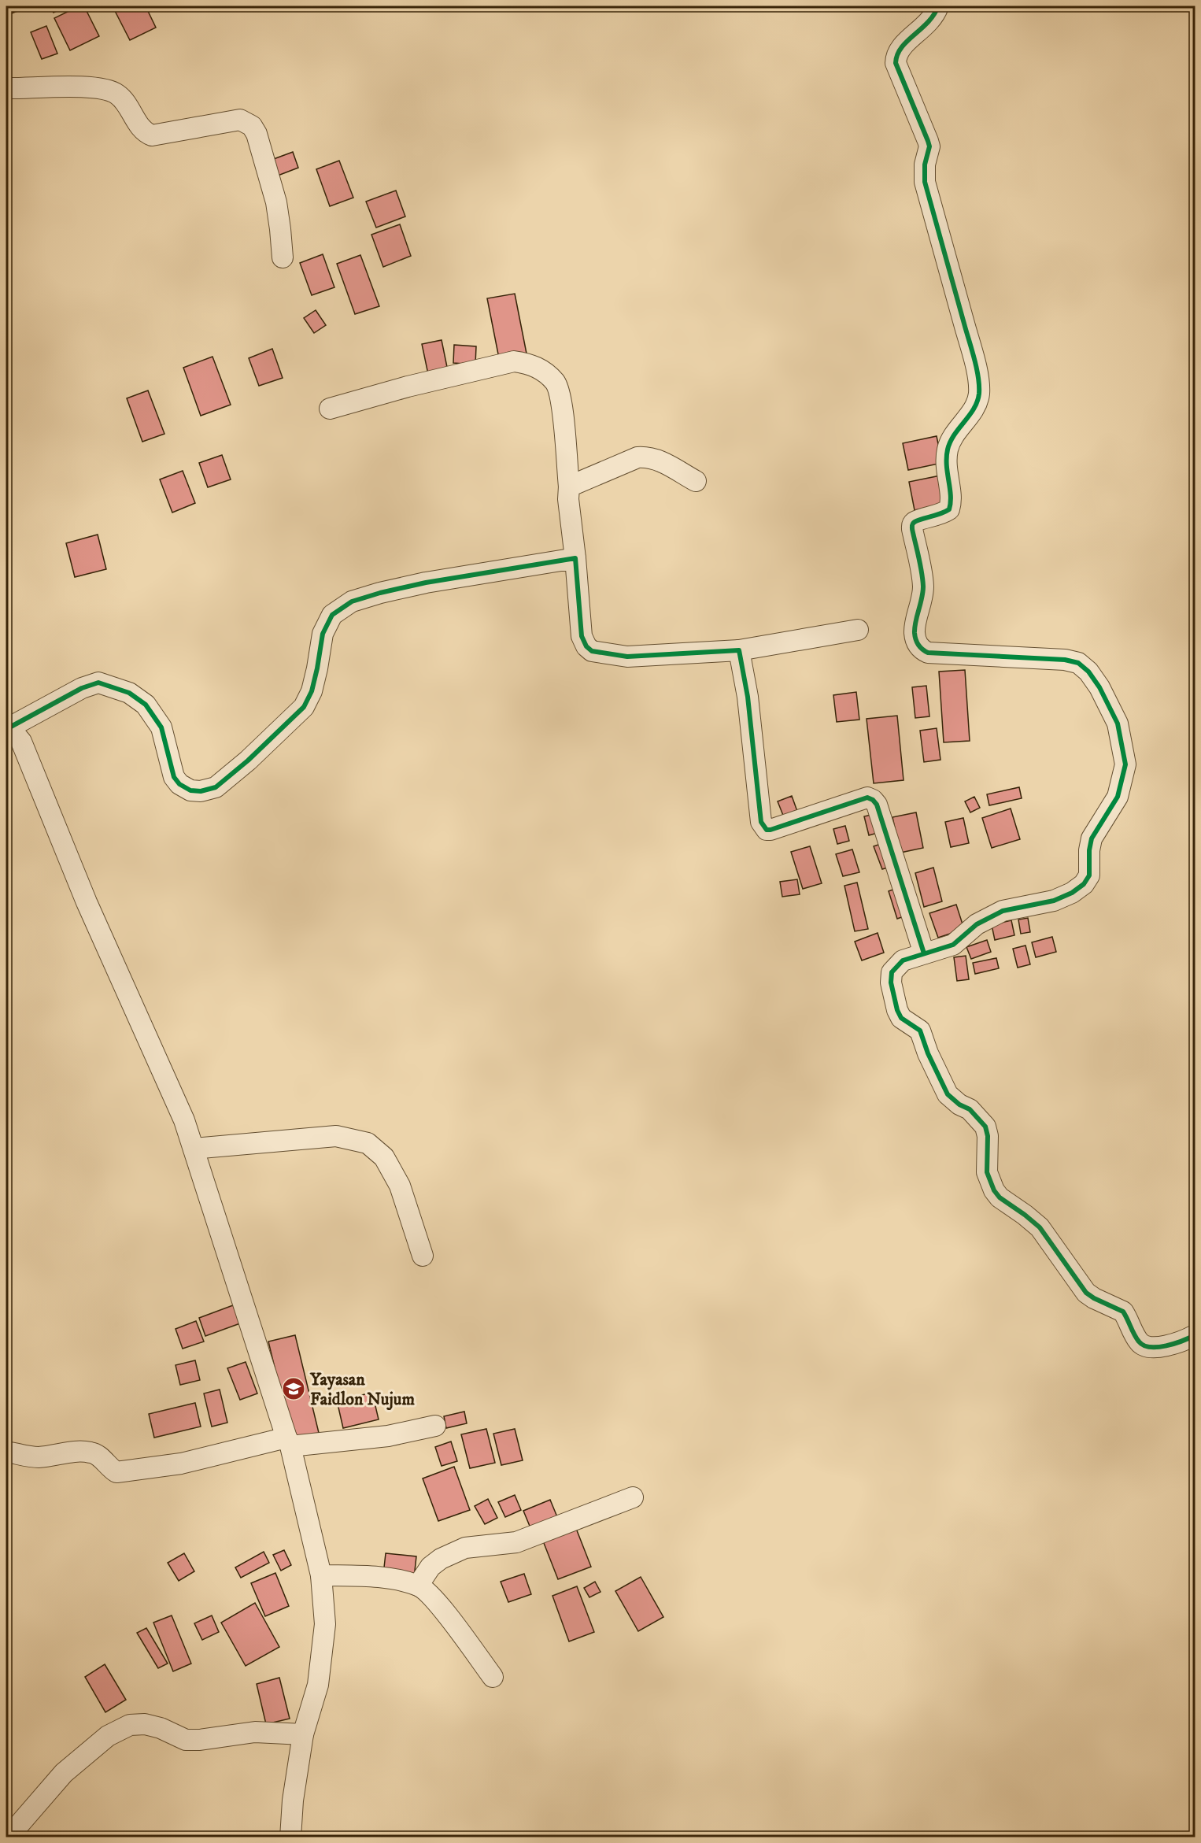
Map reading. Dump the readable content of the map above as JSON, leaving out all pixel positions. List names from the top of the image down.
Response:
{
  "places": {
    "school or university": ["Yayasan Faidlon Nujum"]
  }
}
